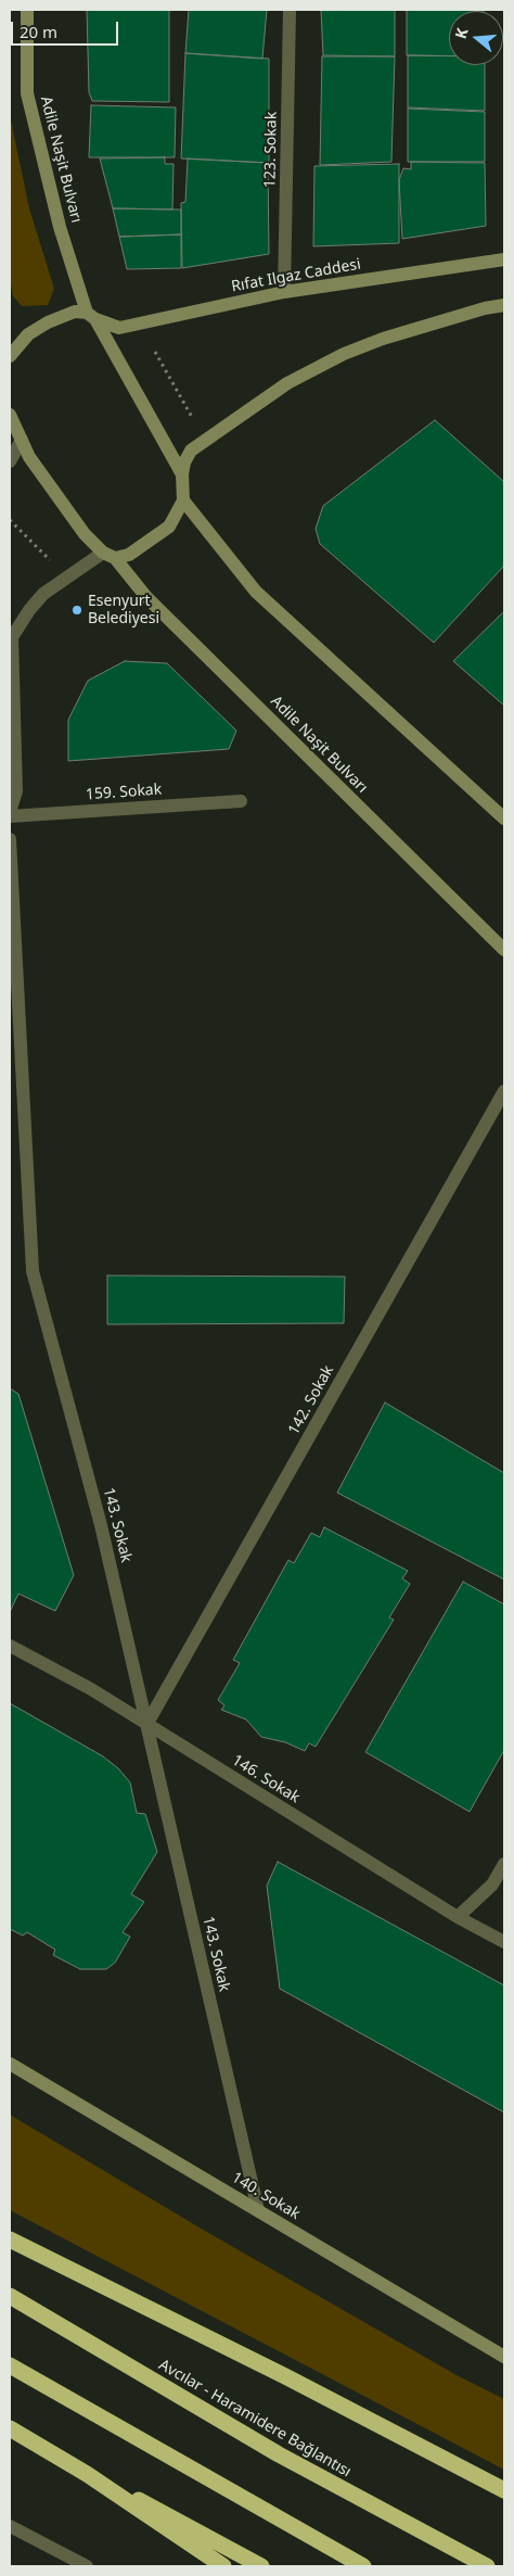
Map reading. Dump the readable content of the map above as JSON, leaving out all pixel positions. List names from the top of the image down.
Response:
{
  "streets": {
    "highway": ["Avcılar - Haramidere Bağlantısı"],
    "main road": ["Adile Naşit Bulvarı", "Rıfat Ilgaz Caddesi", "140. Sokak"],
    "street": [
      "123. Sokak",
      "159. Sokak",
      "142. Sokak",
      "143. Sokak",
      "146. Sokak"
    ]
  },
  "crossings": [
    ["123. Sokak", "Rıfat Ilgaz Caddesi"],
    ["Adile Naşit Bulvarı", "Rıfat Ilgaz Caddesi"],
    ["142. Sokak", "143. Sokak"],
    ["142. Sokak", "146. Sokak"],
    ["143. Sokak", "146. Sokak"],
    ["143. Sokak", "140. Sokak"]
  ],
  "places": ["Esenyurt Belediyesi"],
  "scale_bar": "20 m",
  "north": "left"
}
